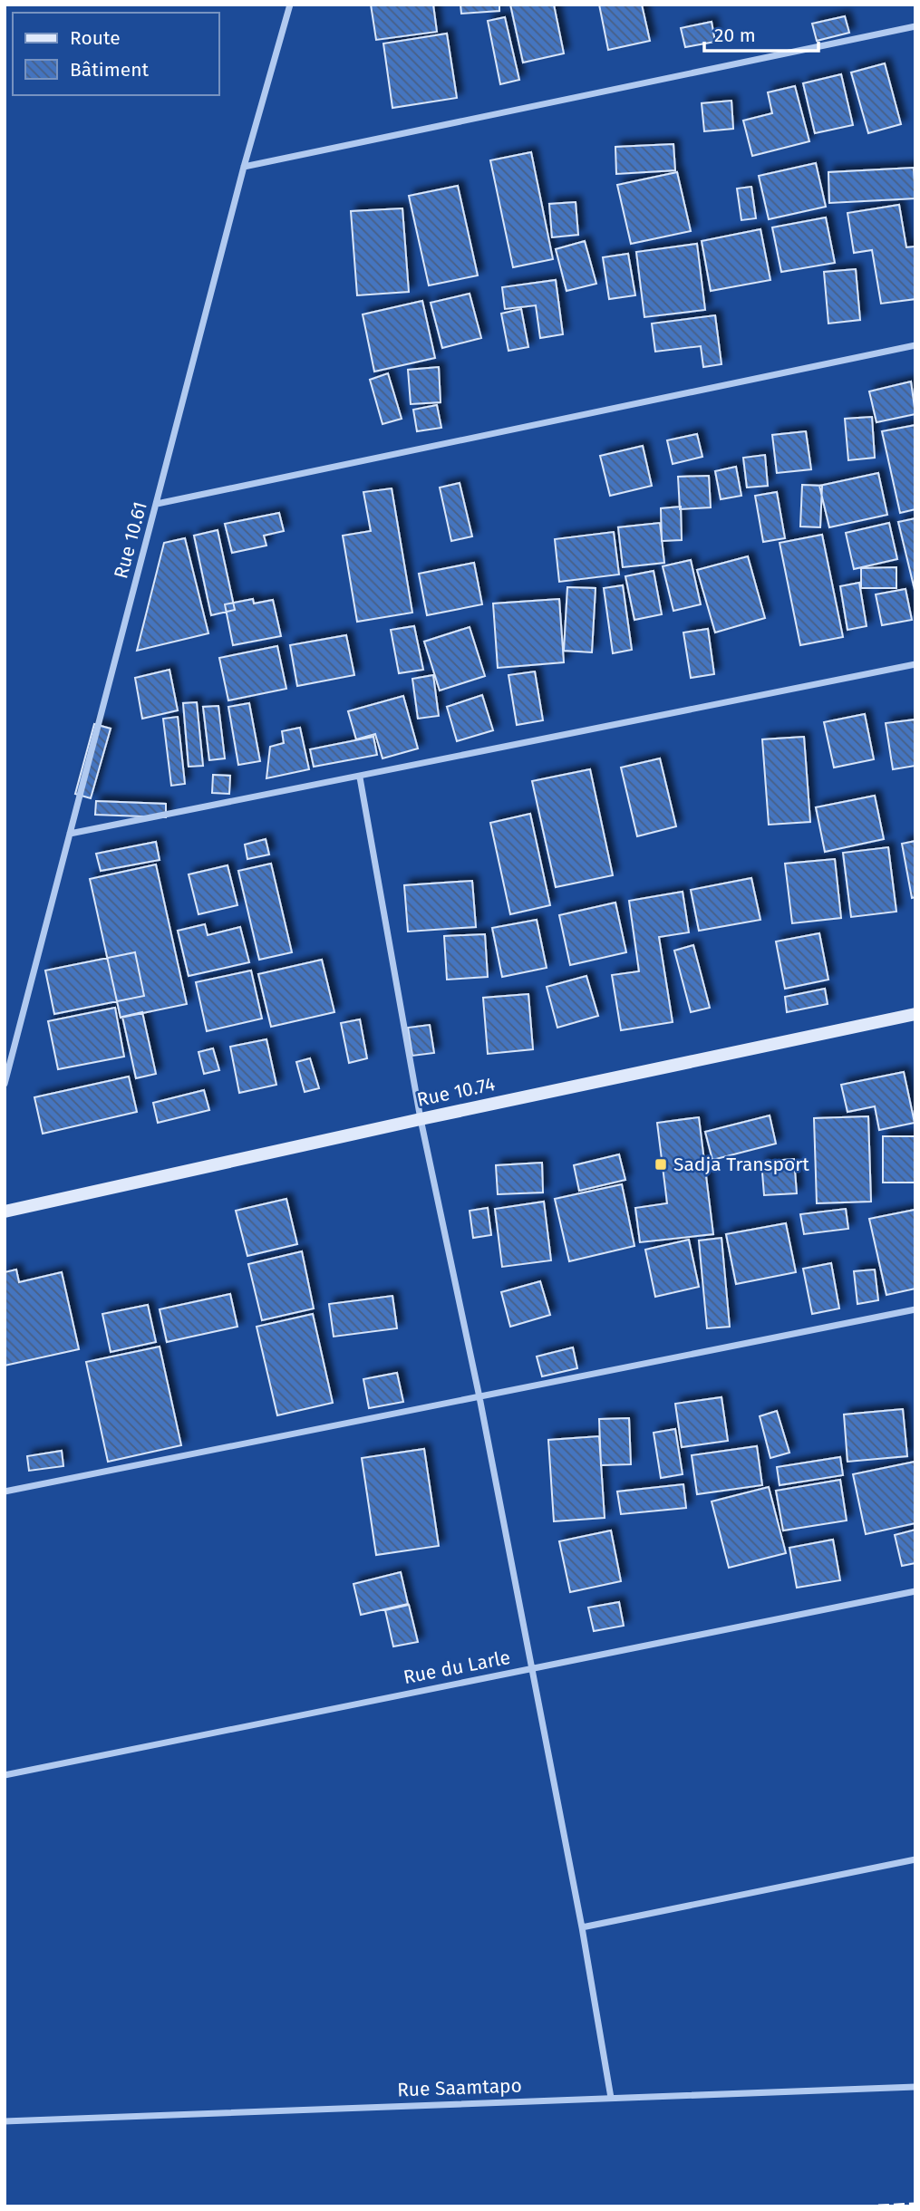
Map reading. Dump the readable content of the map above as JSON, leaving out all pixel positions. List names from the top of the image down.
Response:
{
  "streets": {
    "main road": ["Rue 10.74"],
    "street": ["Rue 10.61", "Rue du Larle", "Rue Saamtapo"]
  },
  "places": {
    "transit": ["Sadja Transport"]
  },
  "legend": ["Route", "Bâtiment"],
  "scale_bar": "20 m"
}
